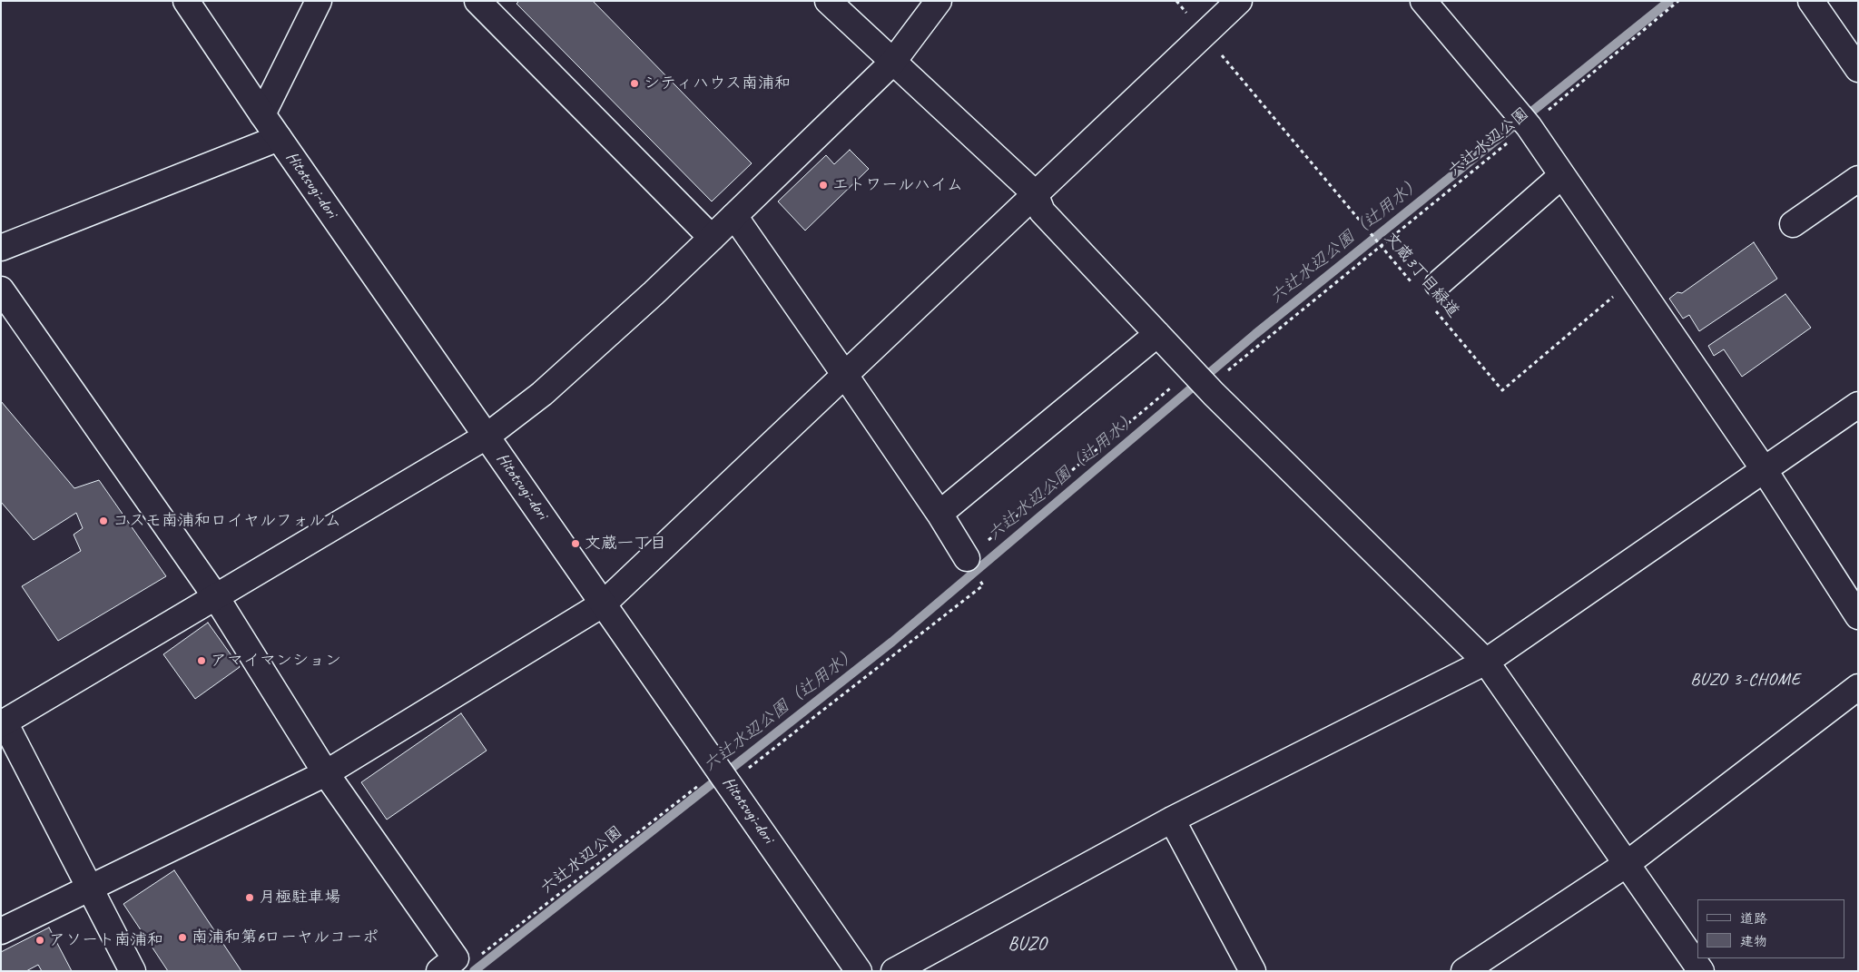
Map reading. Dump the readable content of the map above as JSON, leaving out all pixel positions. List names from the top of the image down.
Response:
{
  "streets": {
    "street": ["Hitotsugi-dori"],
    "path": ["六辻水辺公園", "文蔵3丁目緑道"]
  },
  "crossings": [
    ["六辻水辺公園", "Hitotsugi-dori"],
    ["六辻水辺公園", "文蔵3丁目緑道"]
  ],
  "districts": ["BUZO 3-CHOME", "BUZO"],
  "water": ["六辻水辺公園（辻用水）"],
  "places": [
    "シティハウス南浦和",
    "エトワールハイム",
    "コスモ南浦和ロイヤルフォルム",
    "文蔵一丁目",
    "アマイマンション",
    "月極駐車場",
    "南浦和第6ローヤルコーポ",
    "アソート南浦和"
  ],
  "legend": ["道路", "建物"]
}
